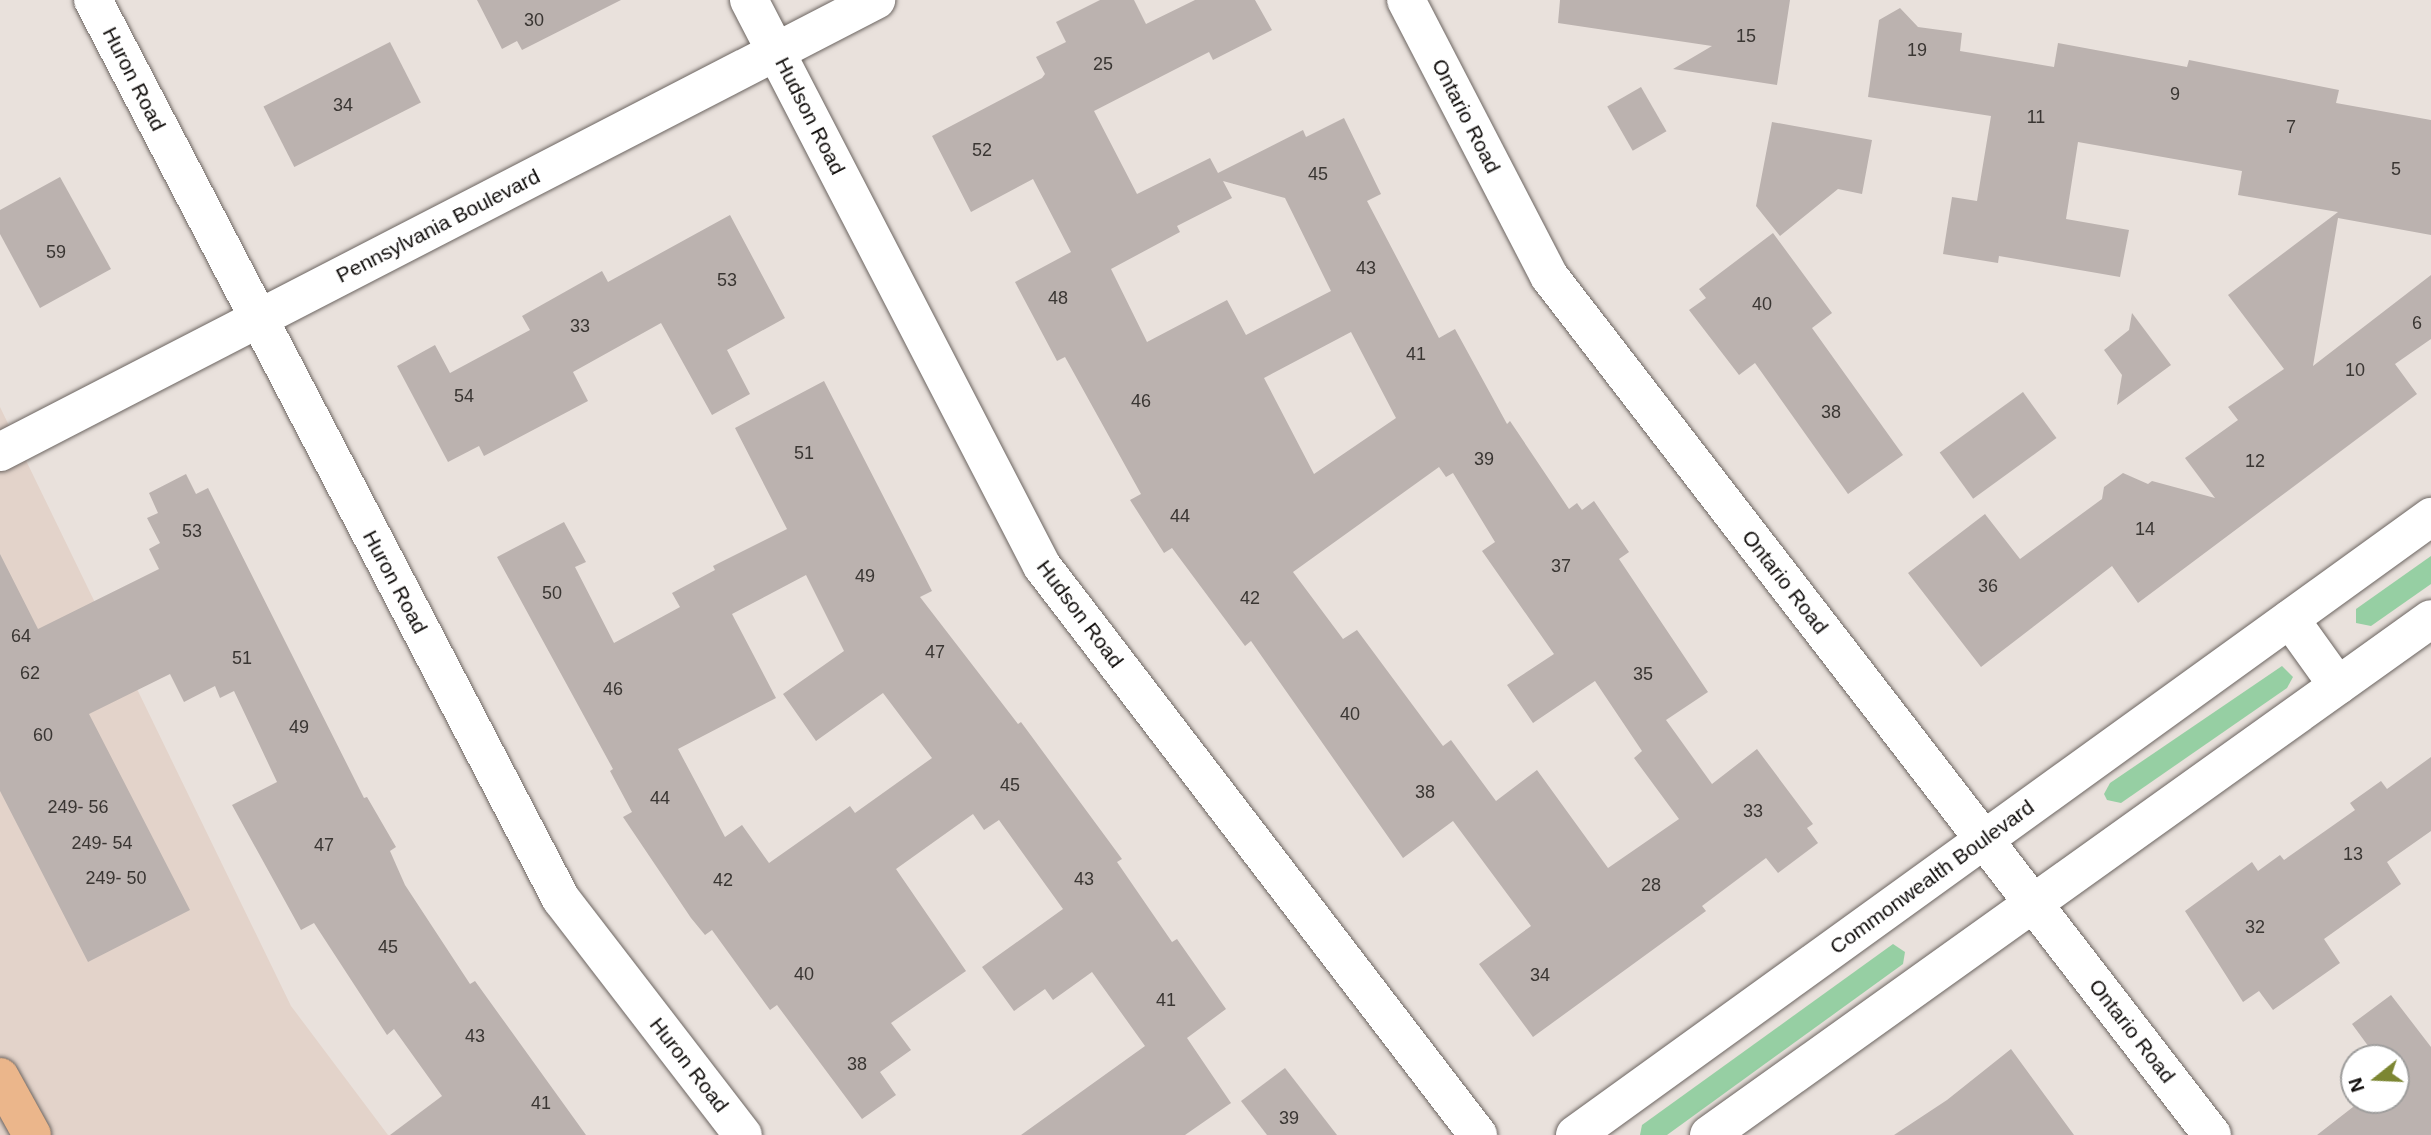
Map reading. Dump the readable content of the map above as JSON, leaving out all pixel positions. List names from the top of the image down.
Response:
{
  "streets": {
    "street": [
      "Huron Road",
      "Hudson Road",
      "Ontario Road",
      "Pennsylvania Boulevard",
      "Commonwealth Boulevard"
    ]
  },
  "crossings": [
    ["Huron Road", "Pennsylvania Boulevard"],
    ["Hudson Road", "Pennsylvania Boulevard"],
    ["Ontario Road", "Commonwealth Boulevard"]
  ],
  "house_numbers": [
    "30",
    "15",
    "19",
    "25",
    "9",
    "34",
    "11",
    "7",
    "52",
    "5",
    "45",
    "59",
    "43",
    "53",
    "48",
    "40",
    "6",
    "33",
    "41",
    "10",
    "54",
    "46",
    "38",
    "51",
    "39",
    "12",
    "44",
    "14",
    "53",
    "37",
    "49",
    "36",
    "50",
    "42",
    "64",
    "47",
    "51",
    "62",
    "35",
    "46",
    "40",
    "49",
    "60",
    "45",
    "38",
    "44",
    "249- 56",
    "33",
    "249- 54",
    "47",
    "13",
    "249- 50",
    "43",
    "42",
    "28",
    "32",
    "45",
    "40",
    "34",
    "41",
    "43",
    "38",
    "41",
    "39"
  ],
  "north": "left"
}
